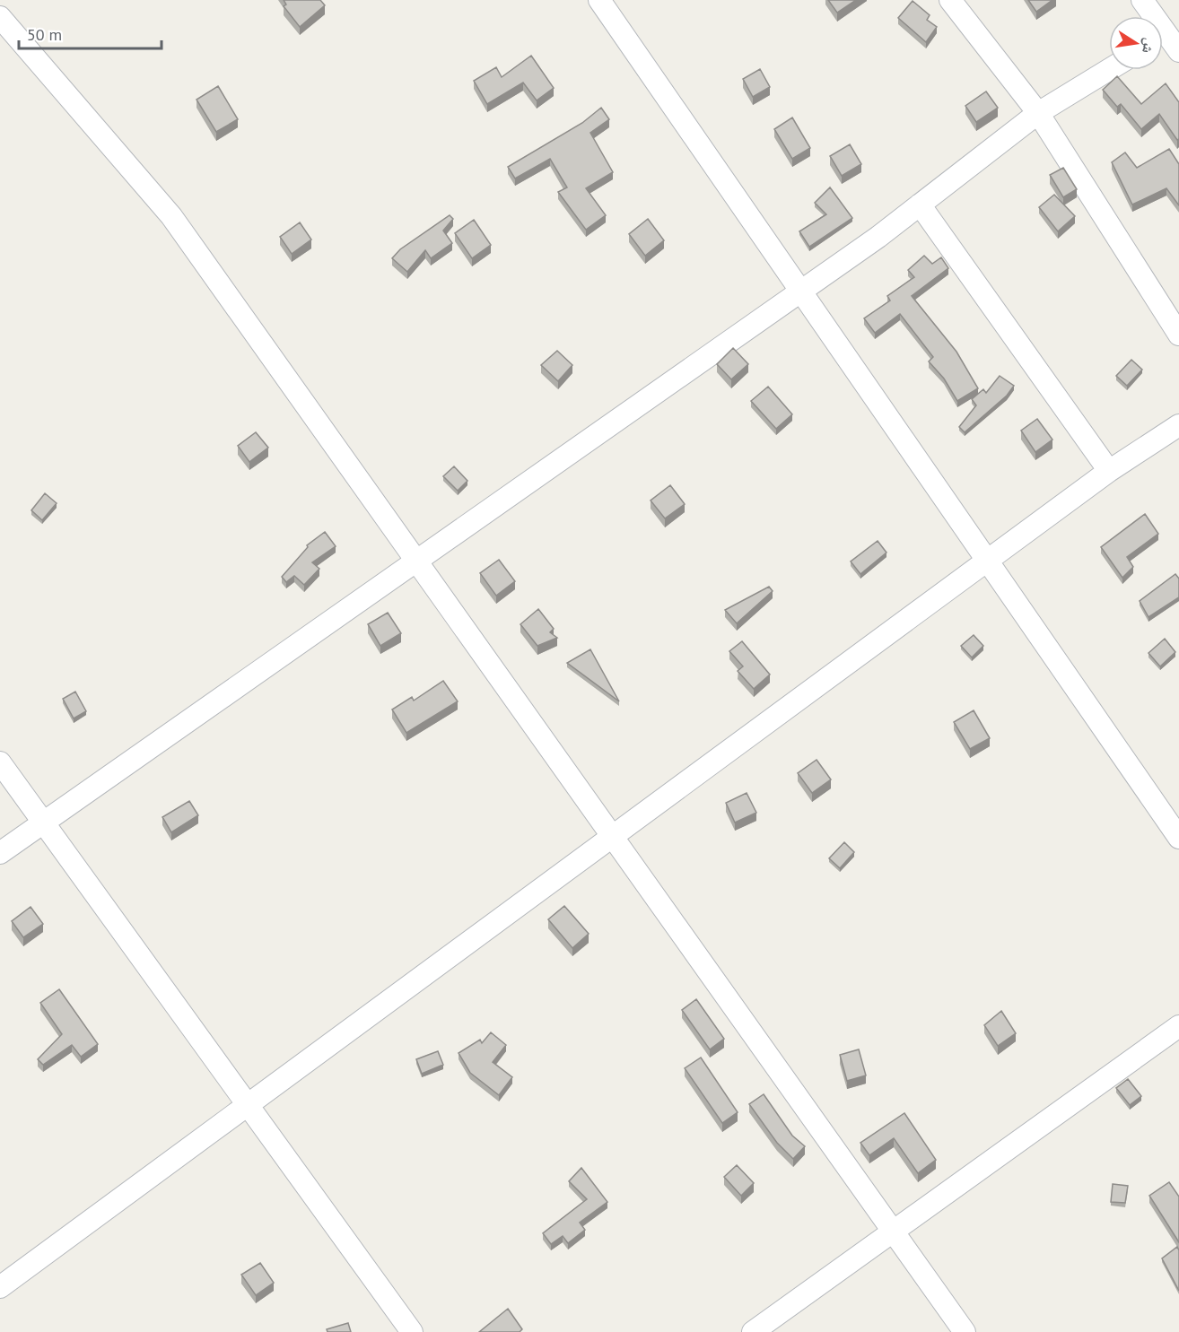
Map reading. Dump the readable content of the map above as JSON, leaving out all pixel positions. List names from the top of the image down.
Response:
{
  "scale_bar": "50 m",
  "north": "right"
}
